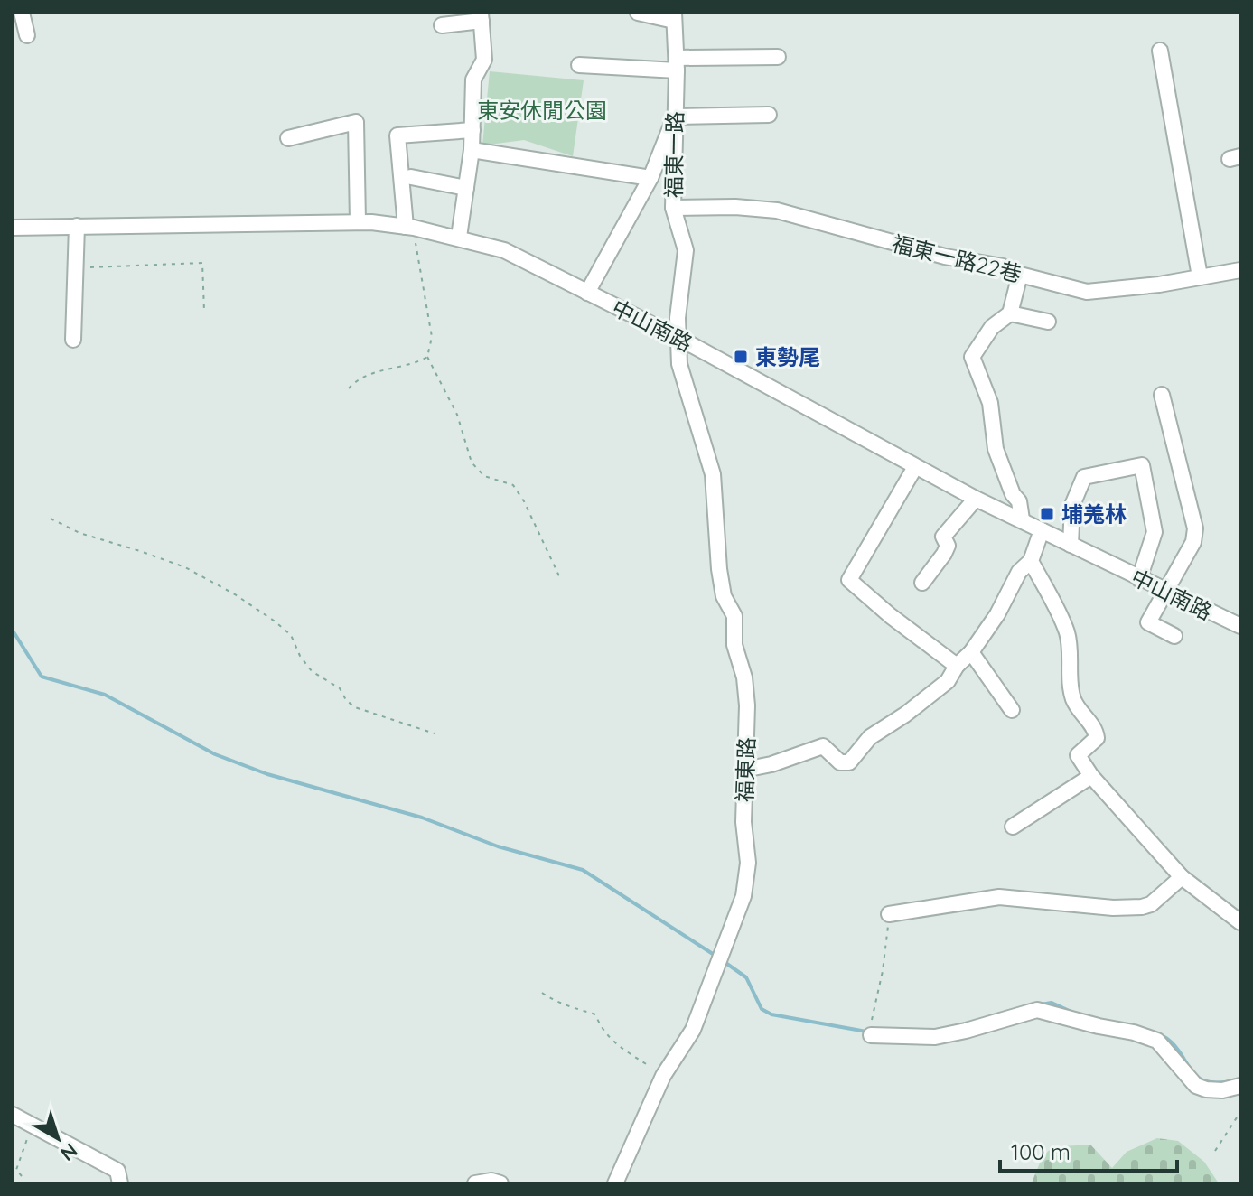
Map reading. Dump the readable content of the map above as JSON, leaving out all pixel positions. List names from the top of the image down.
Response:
{
  "streets": {
    "street": [
      "福東一路",
      "福東一路22巷",
      "中山南路",
      "福東路"
    ]
  },
  "crossings": [
    ["福東一路", "福東一路22巷"],
    ["福東一路", "中山南路"],
    ["福東一路", "福東路"],
    ["中山南路", "福東路"]
  ],
  "parks": ["東安休閒公園"],
  "places": {
    "transit": ["東勢尾", "埔羗林"]
  },
  "scale_bar": "100 m",
  "north": "bottom right"
}
